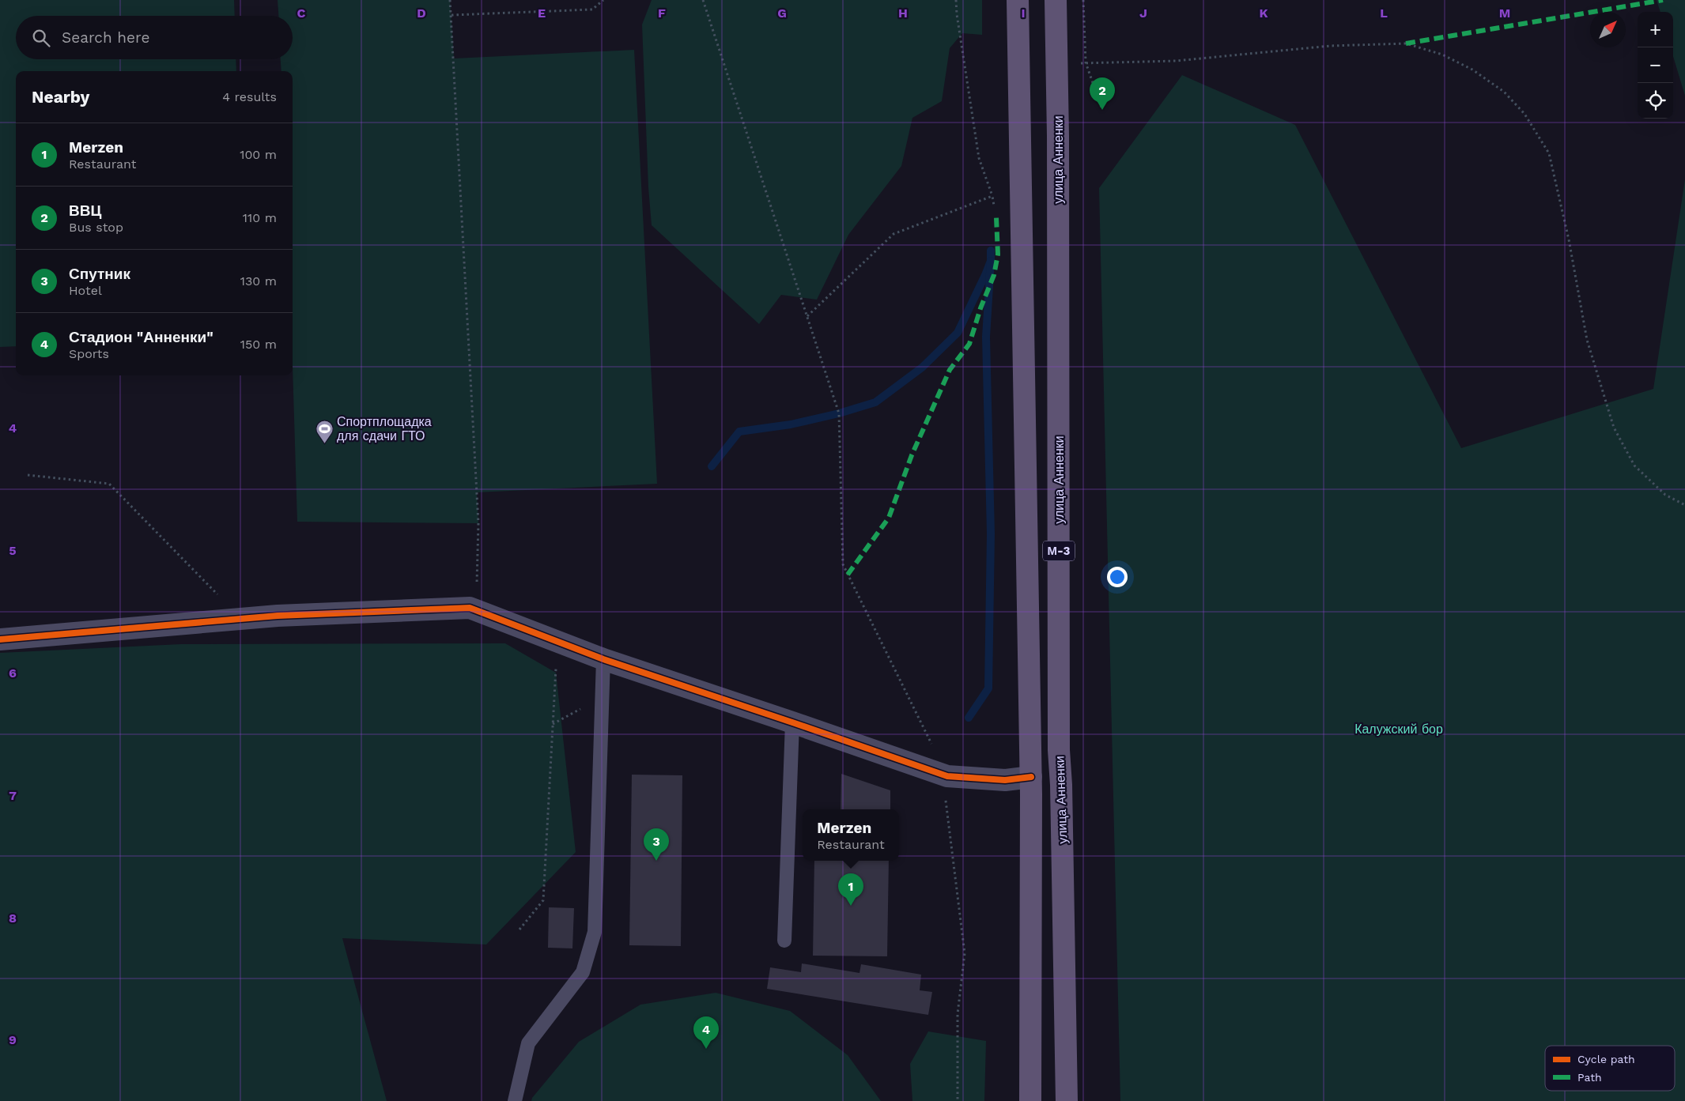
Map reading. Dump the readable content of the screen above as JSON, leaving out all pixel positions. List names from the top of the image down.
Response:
{
  "streets": {
    "main road": ["улица Анненки", "М-3"]
  },
  "parks": ["Калужский бор"],
  "places": {
    "sports": ["Спортплощадка для сдачи ГТО"]
  },
  "legend": ["Cycle path", "Path"],
  "north": "top right",
  "page": {
    "map_buttons": ["+", "−"],
    "search": "Search here",
    "heading": ["Nearby", "4 results"],
    "pins": [
      "2",
      "3",
      "1",
      "4"
    ],
    "list": [
      {
        "mark": "1",
        "name": "Merzen",
        "note": "Restaurant",
        "value": "100 m"
      },
      {
        "mark": "2",
        "name": "ВВЦ",
        "note": "Bus stop",
        "value": "110 m"
      },
      {
        "mark": "3",
        "name": "Спутник",
        "note": "Hotel",
        "value": "130 m"
      },
      {
        "mark": "4",
        "name": "Стадион \"Анненки\"",
        "note": "Sports",
        "value": "150 m"
      }
    ],
    "popup": ["Merzen", "Restaurant"]
  },
  "grid": {
    "columns": [
      "C",
      "D",
      "E",
      "F",
      "G",
      "H",
      "I",
      "J",
      "K",
      "L",
      "M"
    ],
    "rows": [
      "4",
      "5",
      "6",
      "7",
      "8",
      "9"
    ]
  }
}
